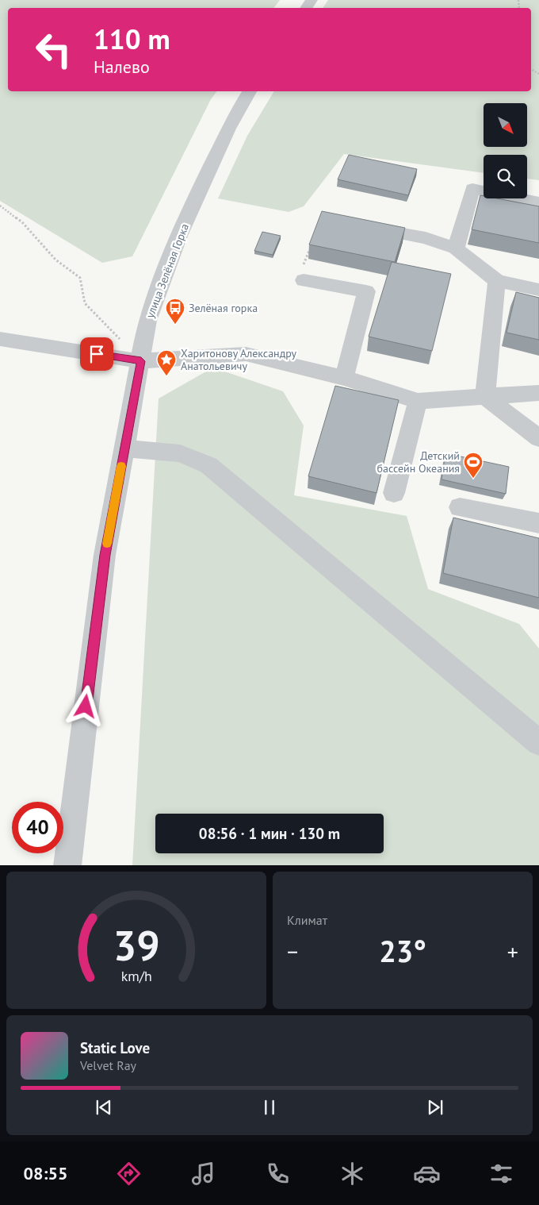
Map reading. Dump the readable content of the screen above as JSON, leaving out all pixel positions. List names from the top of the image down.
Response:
{
  "streets": {
    "street": ["улица Зелёная Горка"]
  },
  "places": {
    "bus stop": ["Зелёная горка"],
    "place": ["Харитонову Александру Анатольевичу"],
    "sports": ["Детский бассейн Океания"]
  },
  "north": "bottom right",
  "page": {
    "turn": ["110 m", "Налево"],
    "limit": "40",
    "trip": "08:56 · 1 мин · 130 m",
    "tile": "Климат",
    "heat": ["−", "23°", "+"],
    "song": ["Static Love", "Velvet Ray"],
    "tabs": "08:55",
    "gauge": ["39", "km/h"]
  }
}
